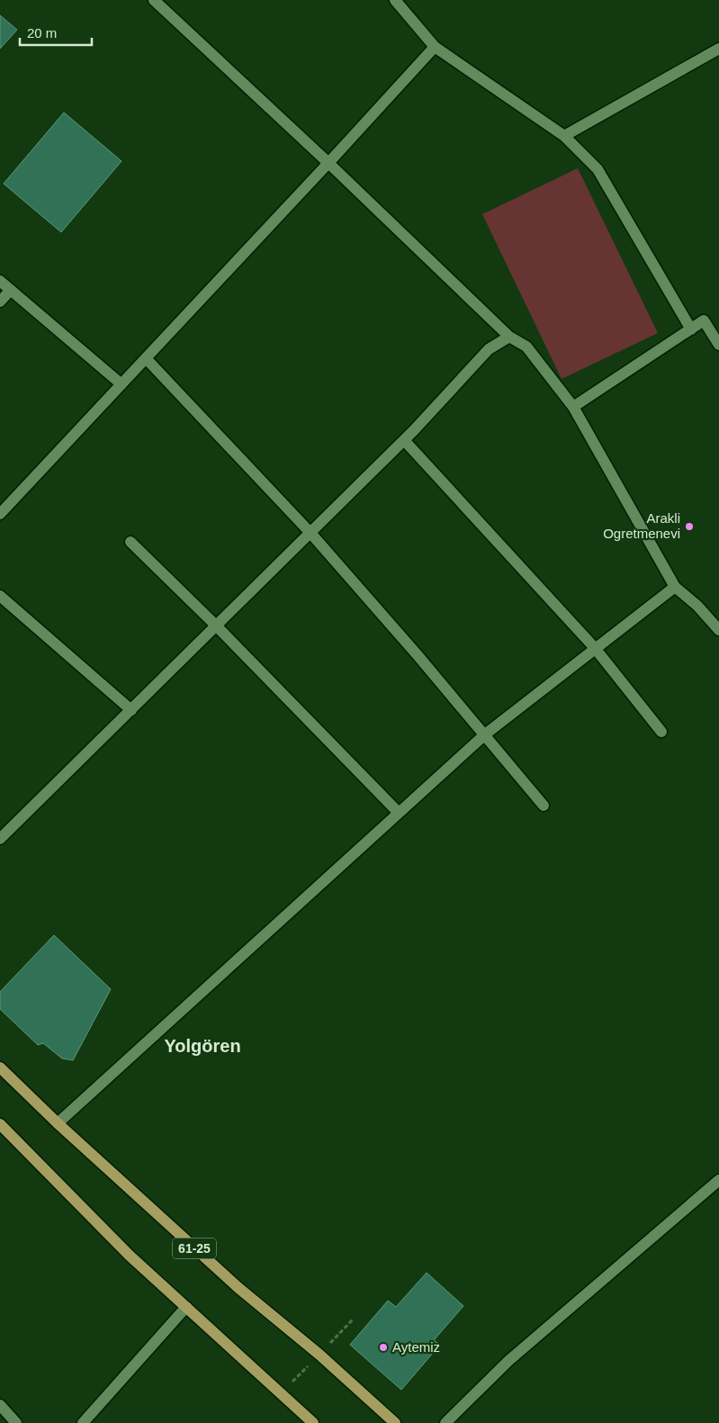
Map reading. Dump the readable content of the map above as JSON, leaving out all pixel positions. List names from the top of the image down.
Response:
{
  "streets": {
    "main road": ["61-25"]
  },
  "districts": ["Yolgören"],
  "places": ["Arakli Ogretmenevi", "Aytemiz"],
  "scale_bar": "20 m"
}
